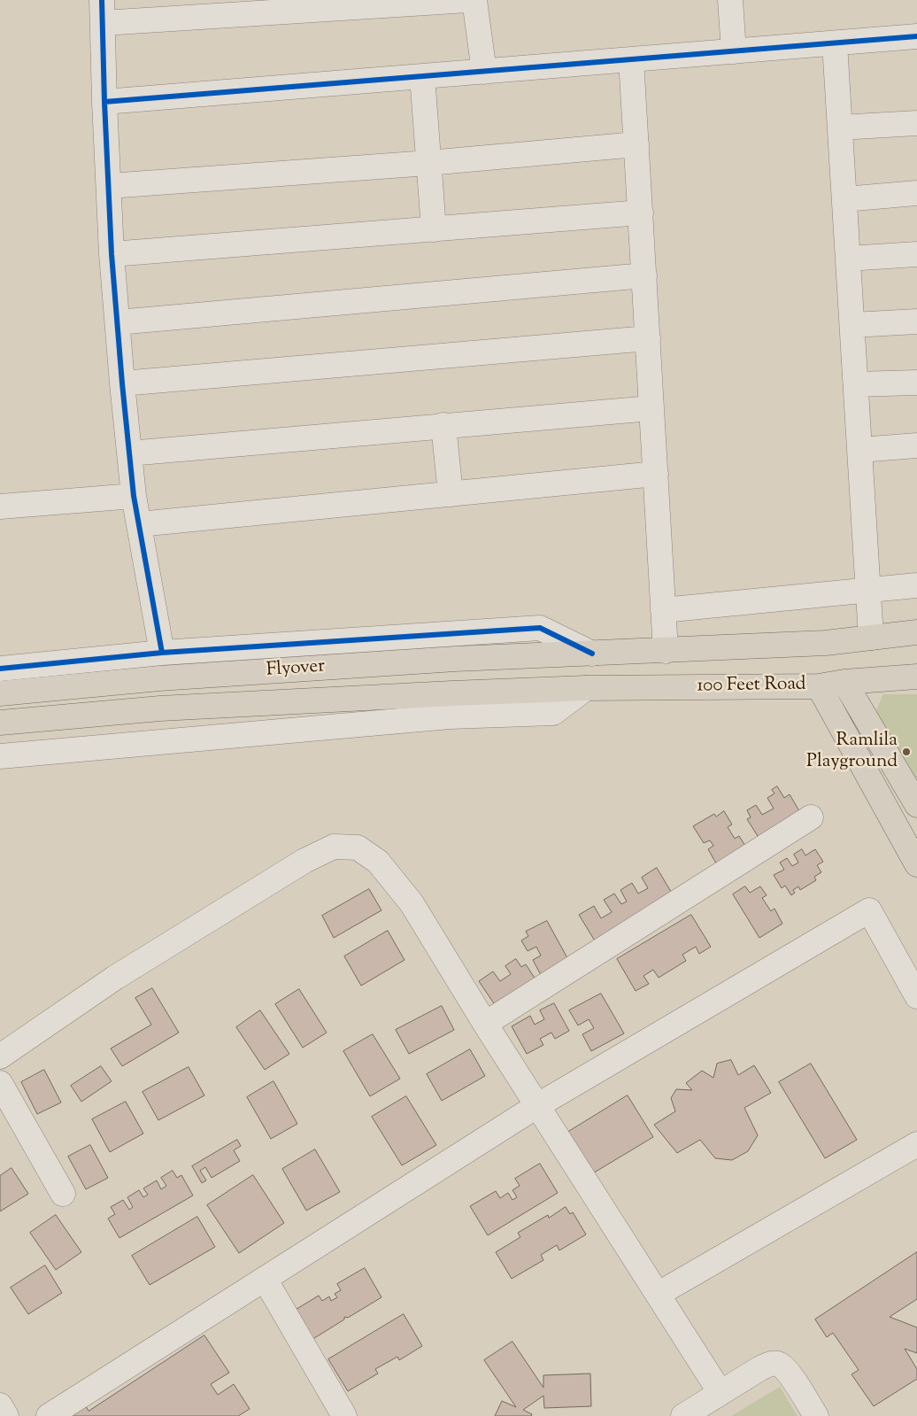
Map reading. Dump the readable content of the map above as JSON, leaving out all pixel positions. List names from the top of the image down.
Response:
{
  "streets": {
    "main road": ["Flyover", "100 Feet Road"]
  },
  "crossings": [
    ["Flyover", "100 Feet Road"]
  ],
  "places": ["Ramlila Playground"]
}
